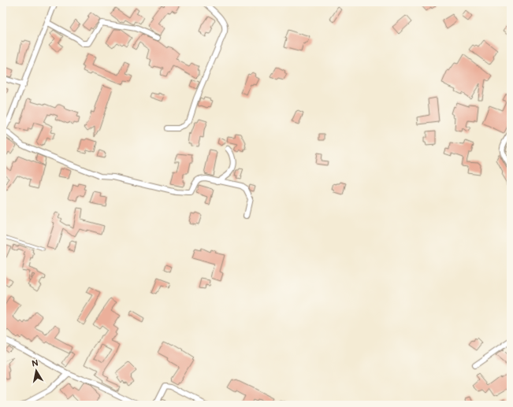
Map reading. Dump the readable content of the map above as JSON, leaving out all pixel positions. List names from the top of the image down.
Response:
{
  "north": "top"
}
